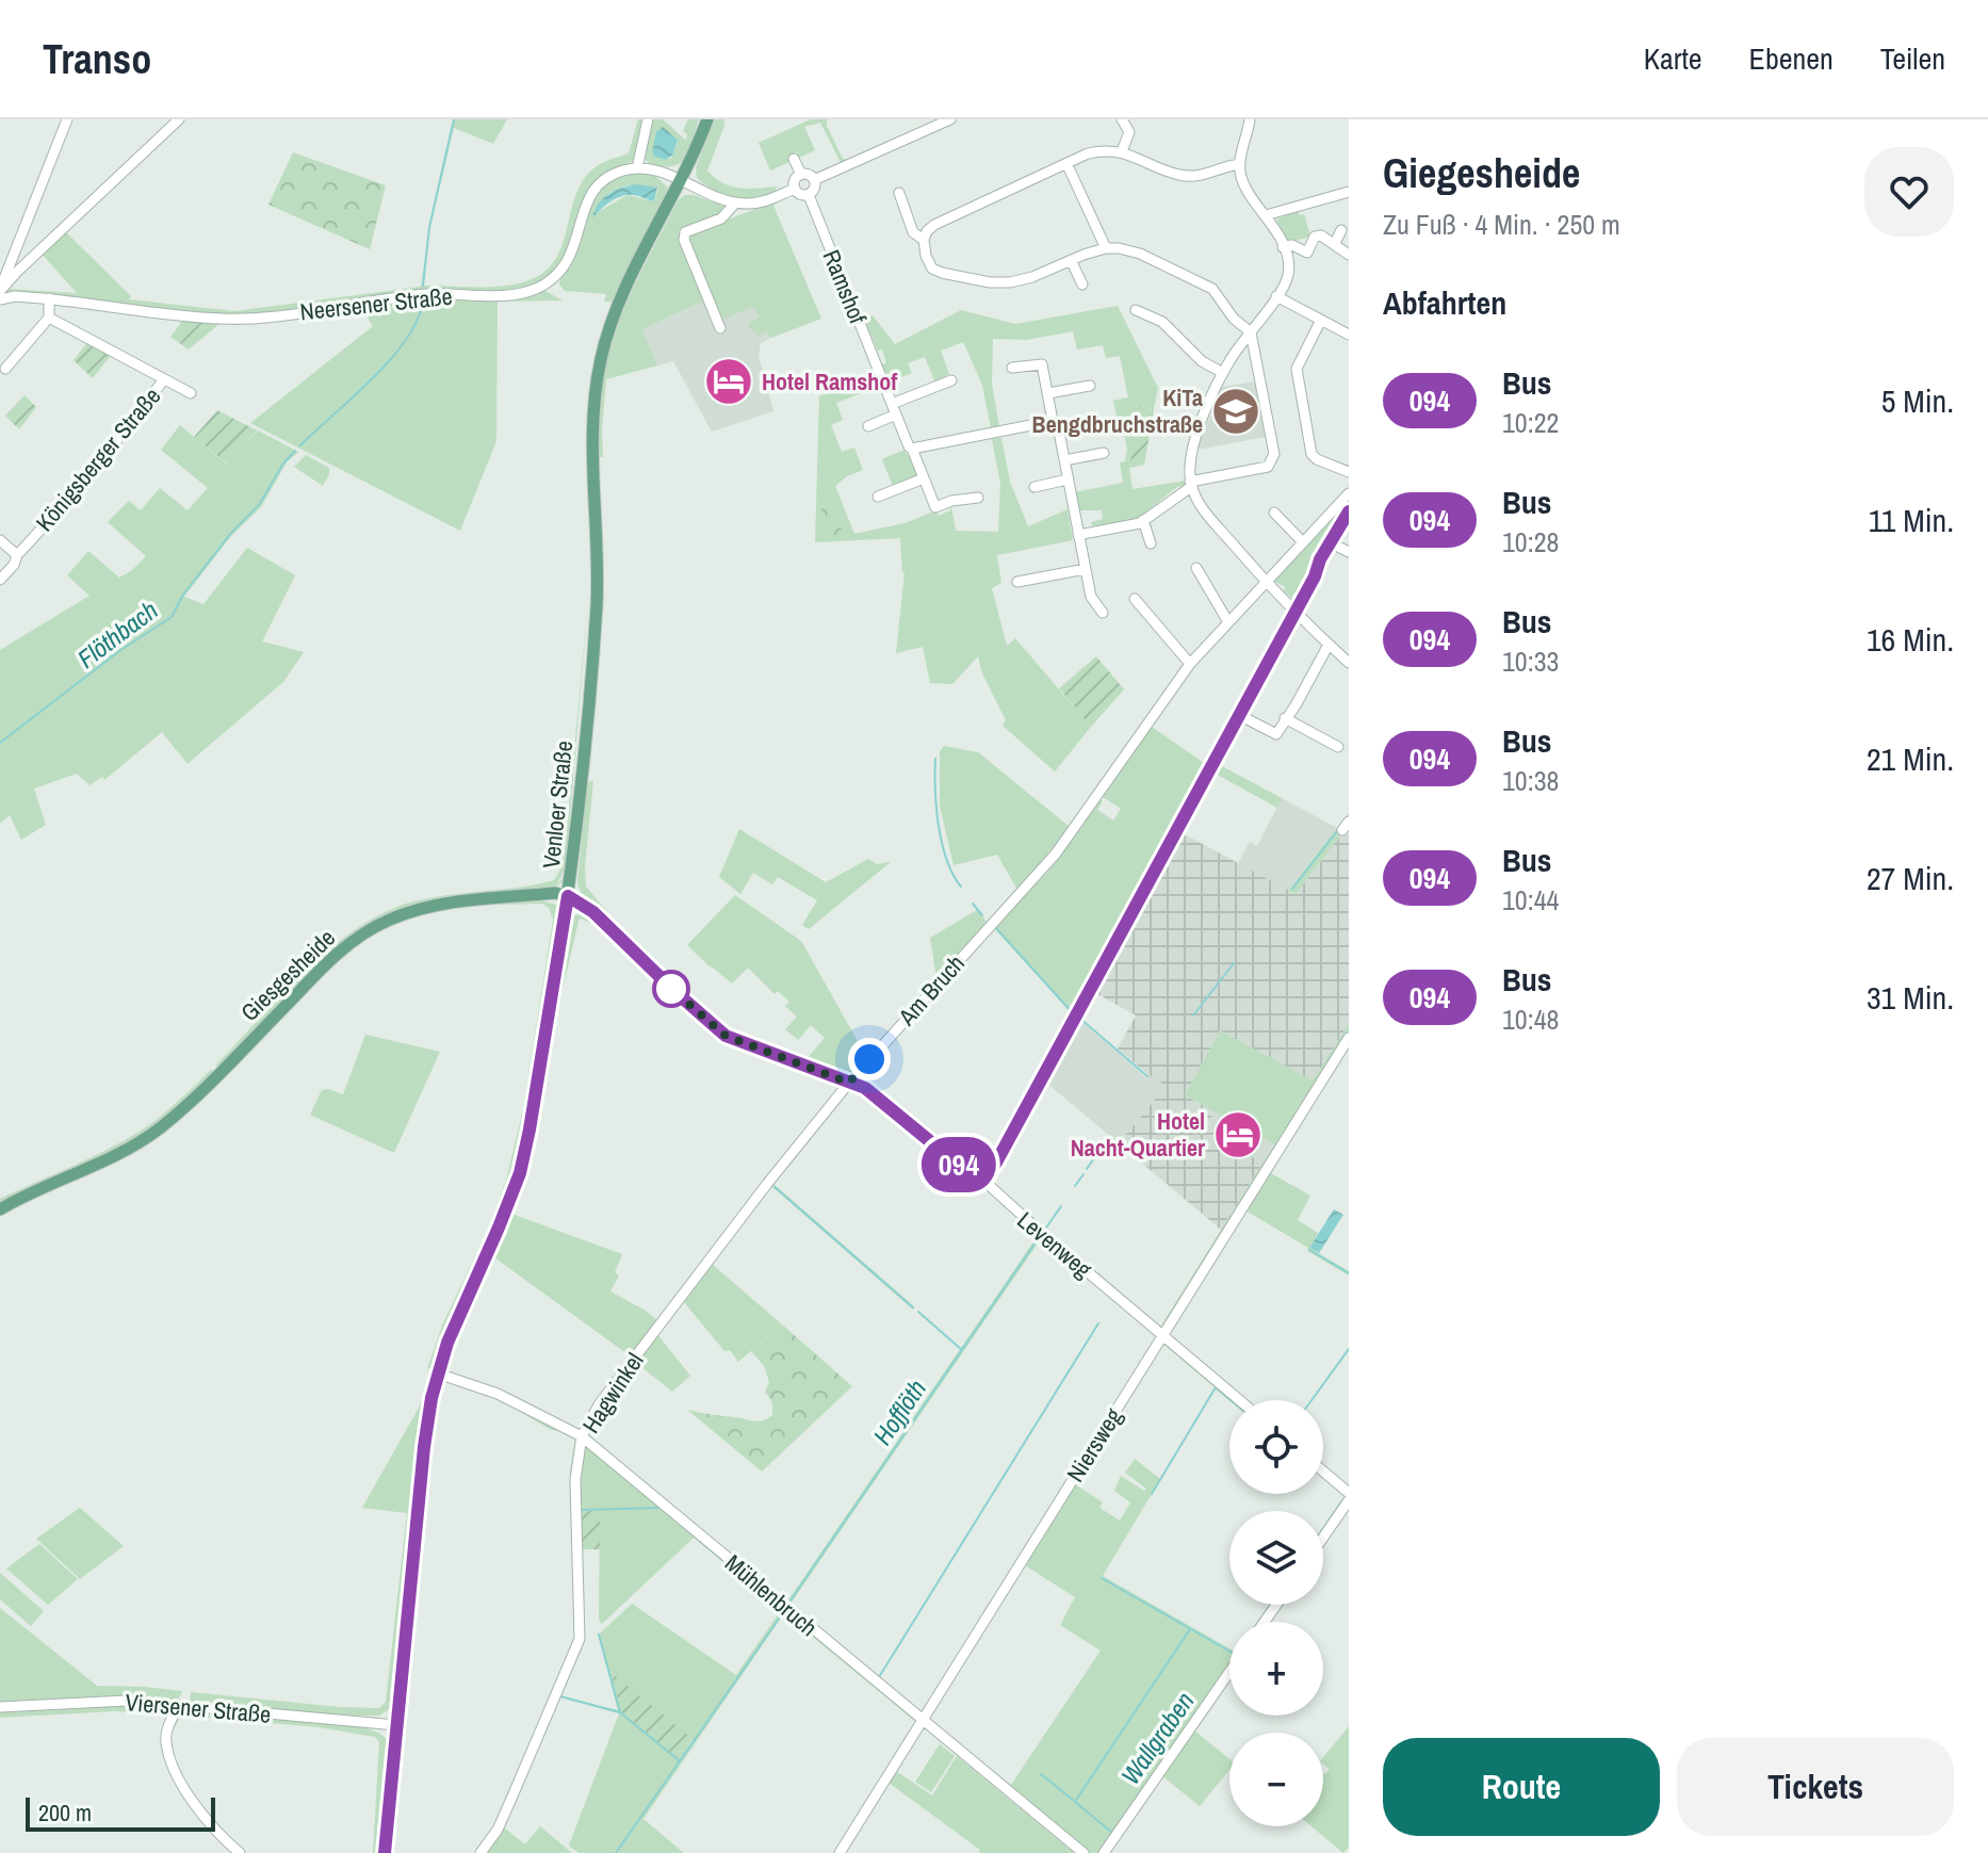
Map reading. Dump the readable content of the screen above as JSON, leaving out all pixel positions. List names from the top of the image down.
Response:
{
  "streets": {
    "main road": ["Venloer Straße", "Giesgesheide"],
    "street": [
      "Ramshof",
      "Neersener Straße",
      "Königsberger Straße",
      "Am Bruch",
      "Levenweg",
      "Hagwinkel",
      "Niersweg",
      "Mühlenbruch",
      "Viersener Straße"
    ]
  },
  "crossings": [
    ["Venloer Straße", "Giesgesheide"],
    ["Venloer Straße", "Mühlenbruch"],
    ["Venloer Straße", "Viersener Straße"],
    ["Am Bruch", "Levenweg"],
    ["Am Bruch", "Hagwinkel"],
    ["Levenweg", "Hagwinkel"],
    ["Levenweg", "Niersweg"],
    ["Hagwinkel", "Mühlenbruch"],
    ["Niersweg", "Mühlenbruch"]
  ],
  "water": ["Flöthbach", "Hofflöth", "Wallgraben"],
  "places": {
    "hotel": ["Hotel Ramshof", "Hotel Nacht-Quartier"],
    "school or university": ["KiTa Bengdbruchstraße"]
  },
  "lines": ["bus line 094"],
  "scale_bar": "200 m",
  "page": {
    "header": "Transo",
    "nav": ["Karte", "Ebenen", "Teilen"],
    "on_map": "094",
    "heading": [
      ["Giegesheide", "Zu Fuß · 4 Min. · 250 m"],
      "Abfahrten"
    ],
    "list": [
      {
        "mark": "094",
        "name": "Bus",
        "note": "10:22",
        "value": "5 Min."
      },
      {
        "mark": "094",
        "name": "Bus",
        "note": "10:28",
        "value": "11 Min."
      },
      {
        "mark": "094",
        "name": "Bus",
        "note": "10:33",
        "value": "16 Min."
      },
      {
        "mark": "094",
        "name": "Bus",
        "note": "10:38",
        "value": "21 Min."
      },
      {
        "mark": "094",
        "name": "Bus",
        "note": "10:44",
        "value": "27 Min."
      },
      {
        "mark": "094",
        "name": "Bus",
        "note": "10:48",
        "value": "31 Min."
      }
    ],
    "map_buttons": ["+", "−"],
    "buttons": ["Route", "Tickets"],
    "scale": "200 m"
  }
}
